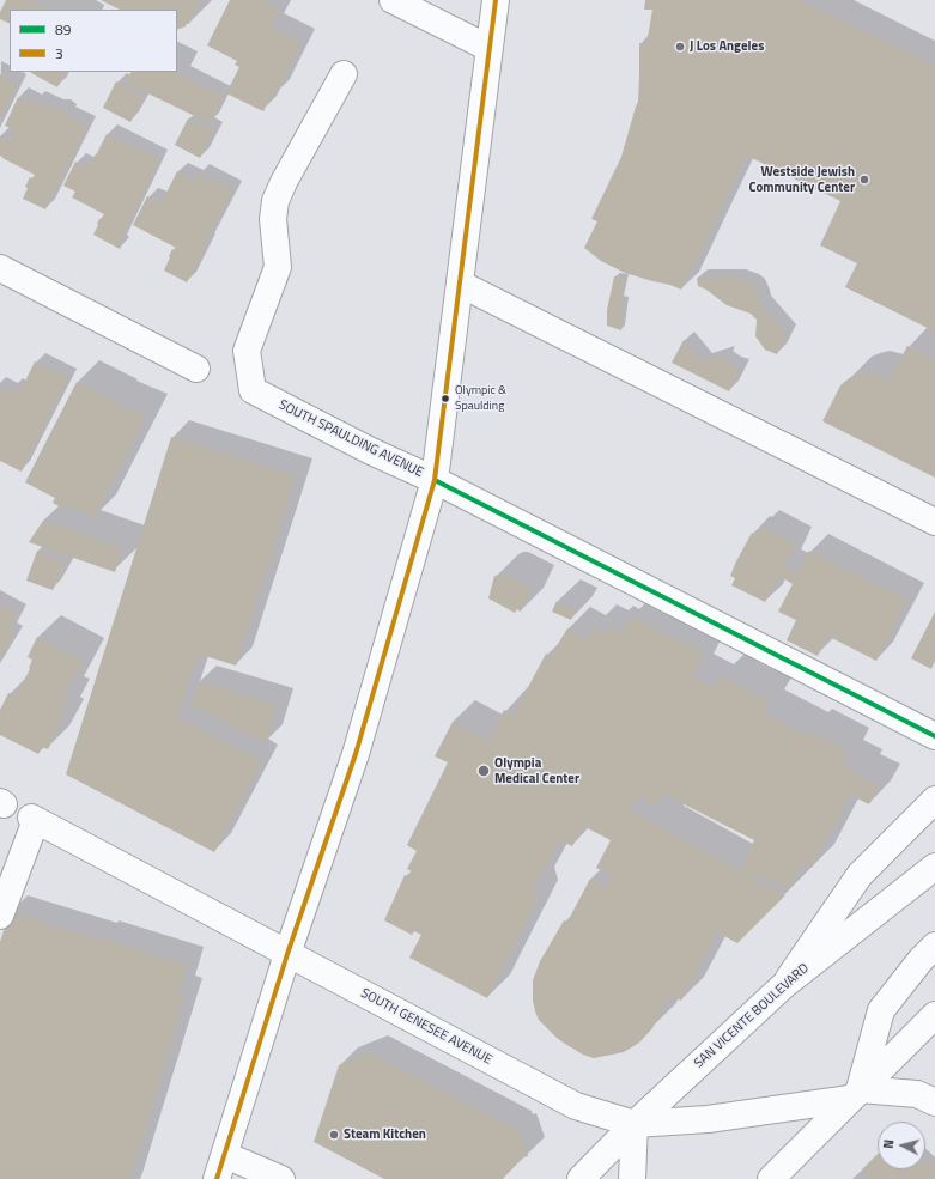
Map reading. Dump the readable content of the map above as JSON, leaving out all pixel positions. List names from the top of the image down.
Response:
{
  "streets": {
    "main road": ["SOUTH SPAULDING AVENUE", "SAN VICENTE BOULEVARD", "SOUTH GENESEE AVENUE"]
  },
  "crossings": [
    ["SAN VICENTE BOULEVARD", "SOUTH GENESEE AVENUE"]
  ],
  "places": [
    "J Los Angeles",
    "Westside Jewish Community Center",
    "Olympic & Spaulding",
    "Olympia Medical Center",
    "Steam Kitchen"
  ],
  "lines": ["transit line 3", "transit line 89"],
  "legend": ["89", "3"],
  "north": "left"
}
